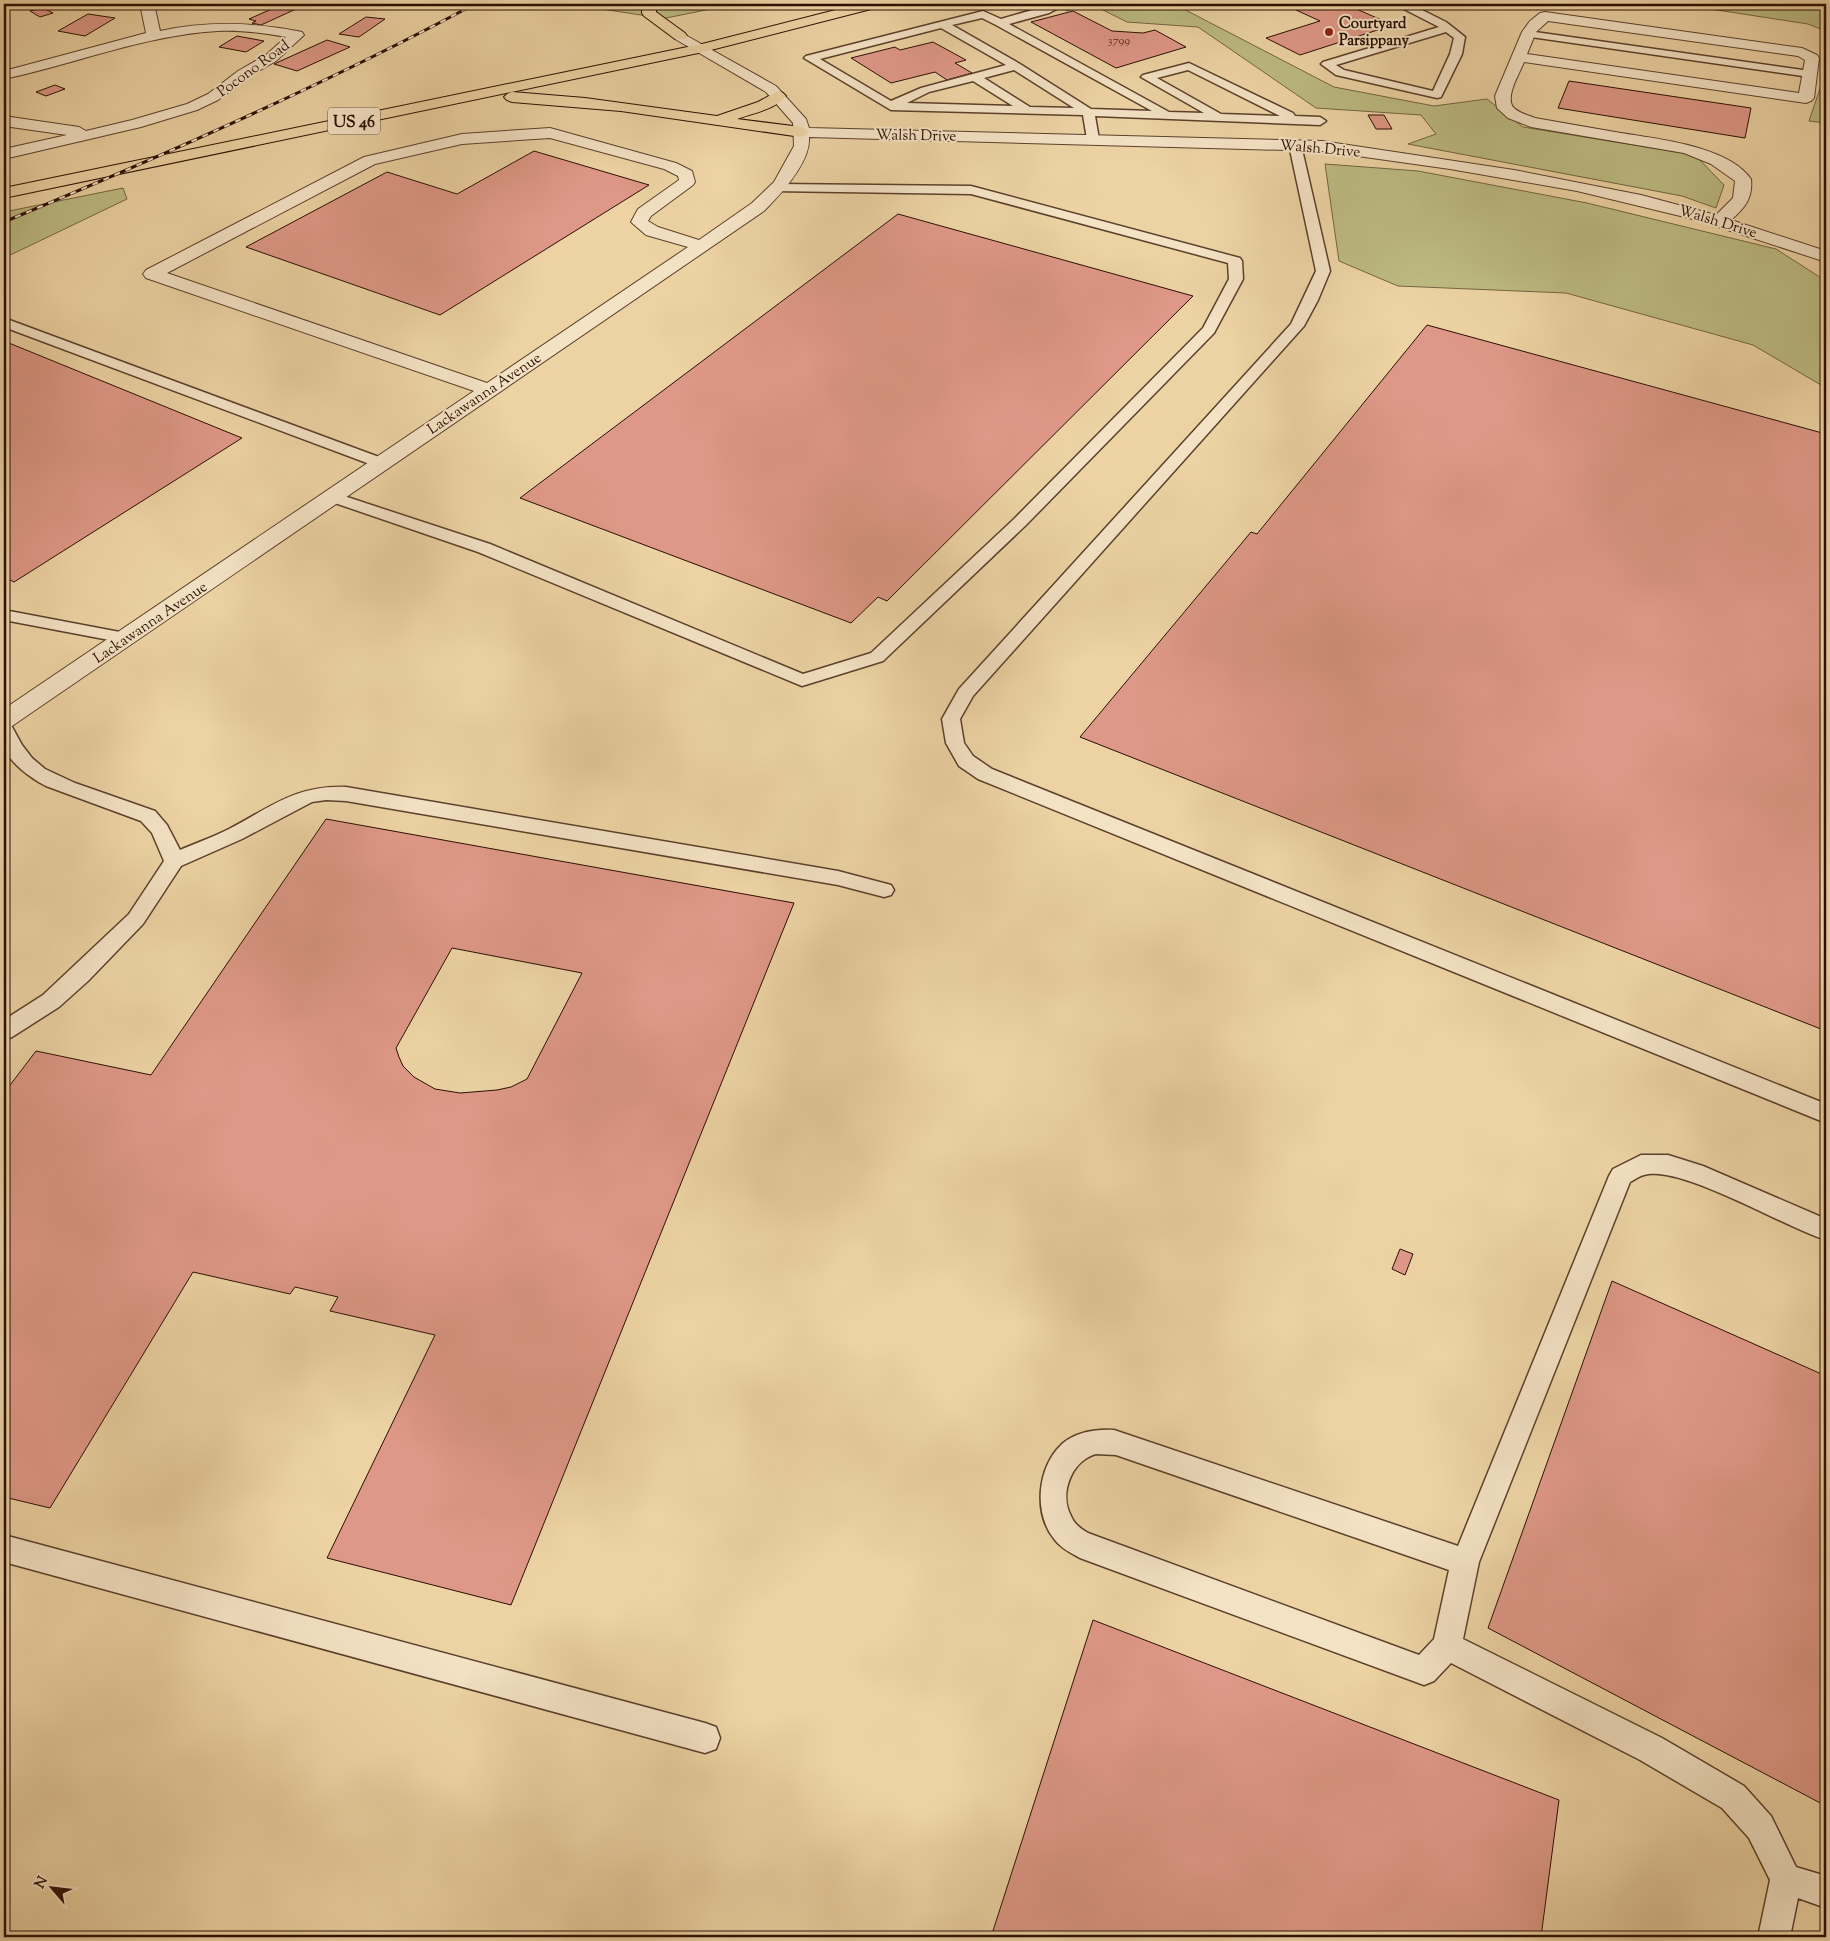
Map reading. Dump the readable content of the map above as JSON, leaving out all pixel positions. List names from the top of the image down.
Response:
{
  "streets": {
    "highway": ["US 46"],
    "street": ["Pocono Road", "Walsh Drive", "Lackawanna Avenue"]
  },
  "crossings": [
    ["Walsh Drive", "Lackawanna Avenue"]
  ],
  "places": ["Courtyard Parsippany"],
  "house_numbers": ["3799"],
  "north": "top left"
}
